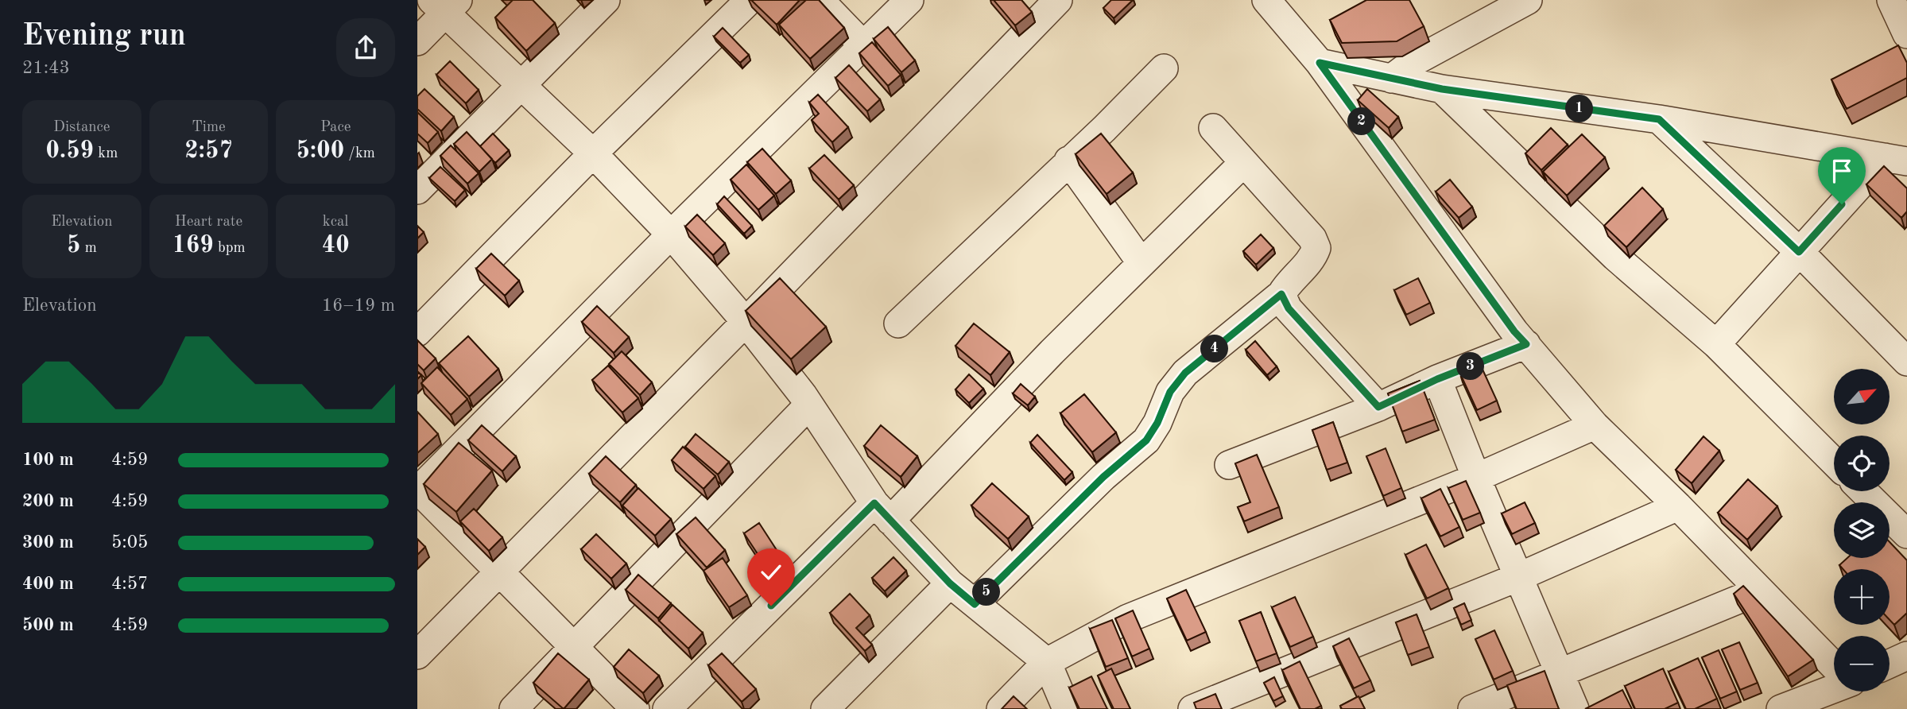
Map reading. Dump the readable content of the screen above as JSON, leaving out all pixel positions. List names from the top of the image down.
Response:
{
  "north": "top right",
  "page": {
    "heading": ["Evening run", "21:43"],
    "stats": [
      ["Distance", "0.59 km"],
      ["Time", "2:57"],
      ["Pace", "5:00 /km"],
      ["Elevation", "5 m"],
      ["Heart rate", "169 bpm"],
      ["kcal", "40"]
    ],
    "pins": [
      "1",
      "2",
      "4",
      "3",
      "5"
    ],
    "chart": ["Elevation", "16–19 m"],
    "map_buttons": ["+", "−"],
    "list": [
      {
        "name": "100 m",
        "note": "4:59"
      },
      {
        "name": "200 m",
        "note": "4:59"
      },
      {
        "name": "300 m",
        "note": "5:05"
      },
      {
        "name": "400 m",
        "note": "4:57"
      },
      {
        "name": "500 m",
        "note": "4:59"
      }
    ]
  }
}
